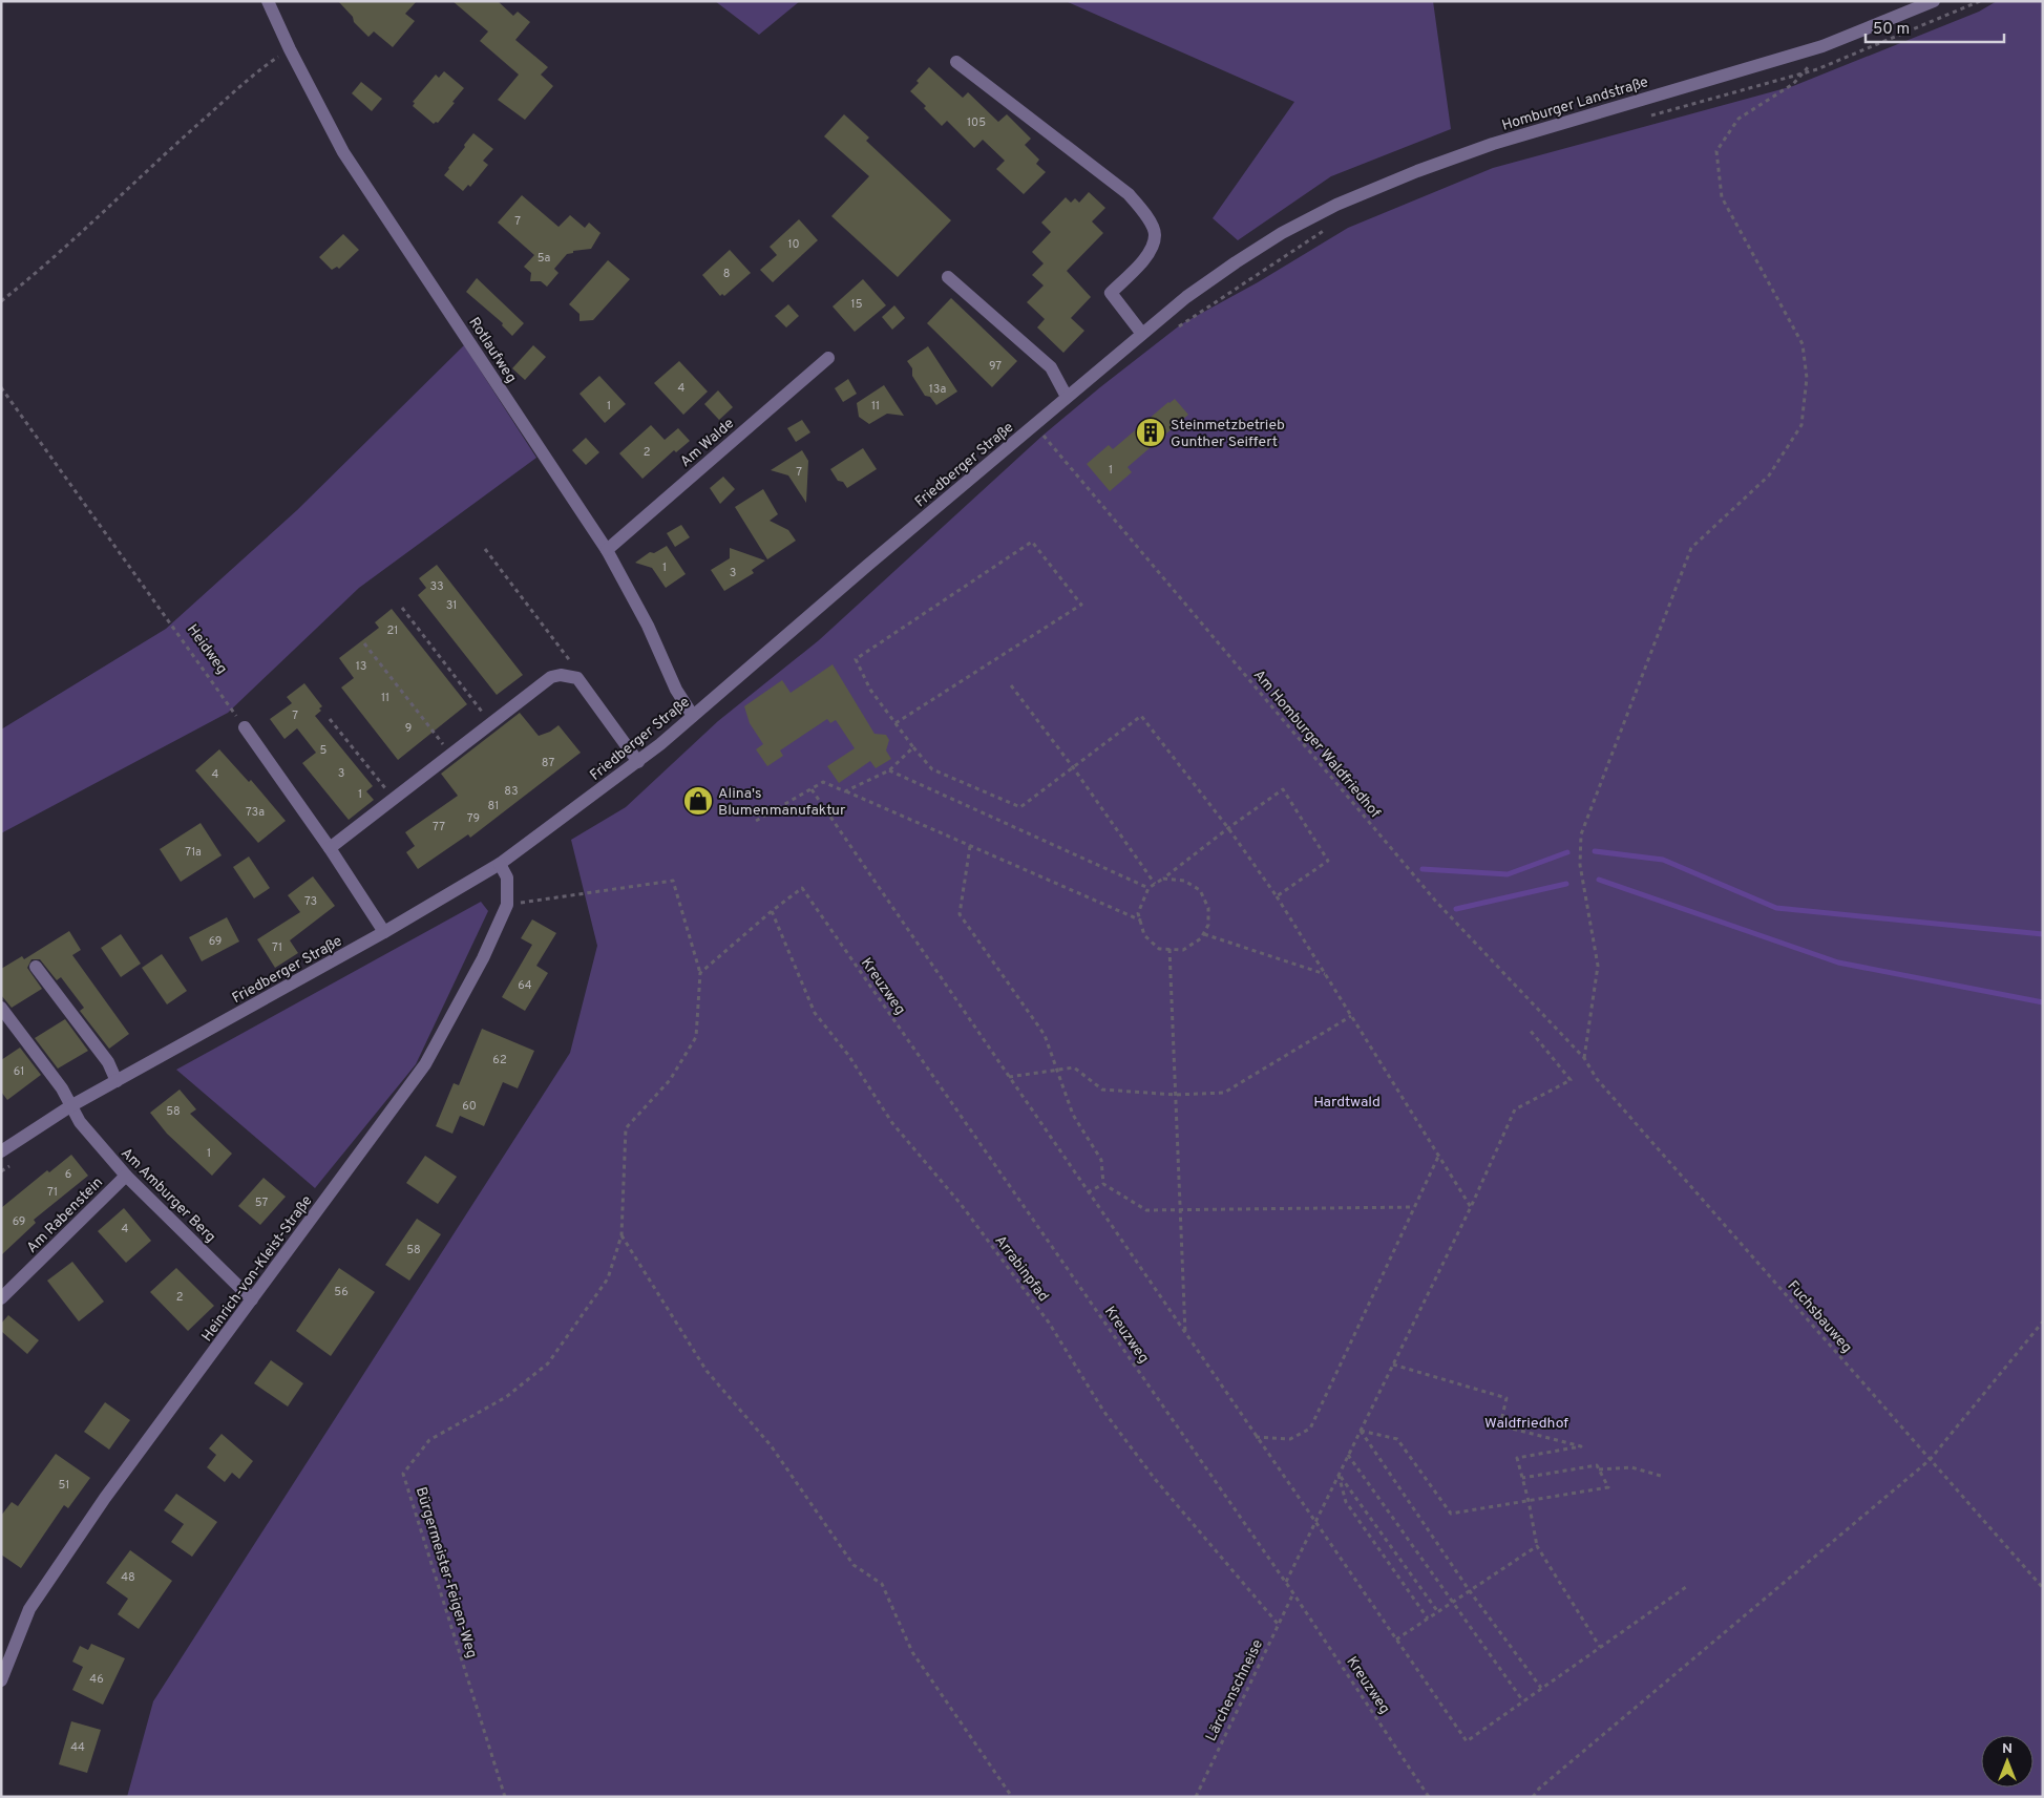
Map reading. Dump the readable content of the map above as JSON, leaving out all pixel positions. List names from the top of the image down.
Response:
{
  "streets": {
    "street": [
      "Homburger Landstraße",
      "Rotlaufweg",
      "Am Walde",
      "Friedberger Straße",
      "Am Amburger Berg",
      "Am Rabenstein",
      "Heinrich-von-Kleist-Straße"
    ],
    "path": [
      "Heidweg",
      "Am Homburger Waldfriedhof",
      "Kreuzweg",
      "Arrabinpfad",
      "Fuchsbauweg",
      "Bürgermeister-Feigen-Weg",
      "Lärchenschneise"
    ]
  },
  "crossings": [
    ["Homburger Landstraße", "Friedberger Straße"],
    ["Rotlaufweg", "Am Walde"],
    ["Rotlaufweg", "Friedberger Straße"],
    ["Friedberger Straße", "Am Amburger Berg"],
    ["Friedberger Straße", "Heinrich-von-Kleist-Straße"],
    ["Am Homburger Waldfriedhof", "Fuchsbauweg"],
    ["Kreuzweg", "Arrabinpfad"],
    ["Kreuzweg", "Lärchenschneise"],
    ["Am Amburger Berg", "Am Rabenstein"],
    ["Am Amburger Berg", "Heinrich-von-Kleist-Straße"],
    ["Arrabinpfad", "Lärchenschneise"]
  ],
  "parks": ["Hardtwald", "Waldfriedhof"],
  "places": {
    "building": ["Steinmetzbetrieb Gunther Seiffert"],
    "shop": ["Alina's Blumenmanufaktur"]
  },
  "house_numbers": [
    "105",
    "7",
    "10",
    "5a",
    "8",
    "15",
    "97",
    "4",
    "13a",
    "1",
    "11",
    "2",
    "1",
    "7",
    "1",
    "3",
    "33",
    "31",
    "21",
    "13",
    "11",
    "7",
    "9",
    "5",
    "87",
    "3",
    "4",
    "83",
    "1",
    "81",
    "73a",
    "79",
    "77",
    "71a",
    "73",
    "69",
    "71",
    "64",
    "62",
    "61",
    "60",
    "58",
    "1",
    "6",
    "71",
    "57",
    "69",
    "4",
    "58",
    "56",
    "2",
    "51",
    "48",
    "46",
    "44"
  ],
  "scale_bar": "50 m",
  "north": "top"
}
